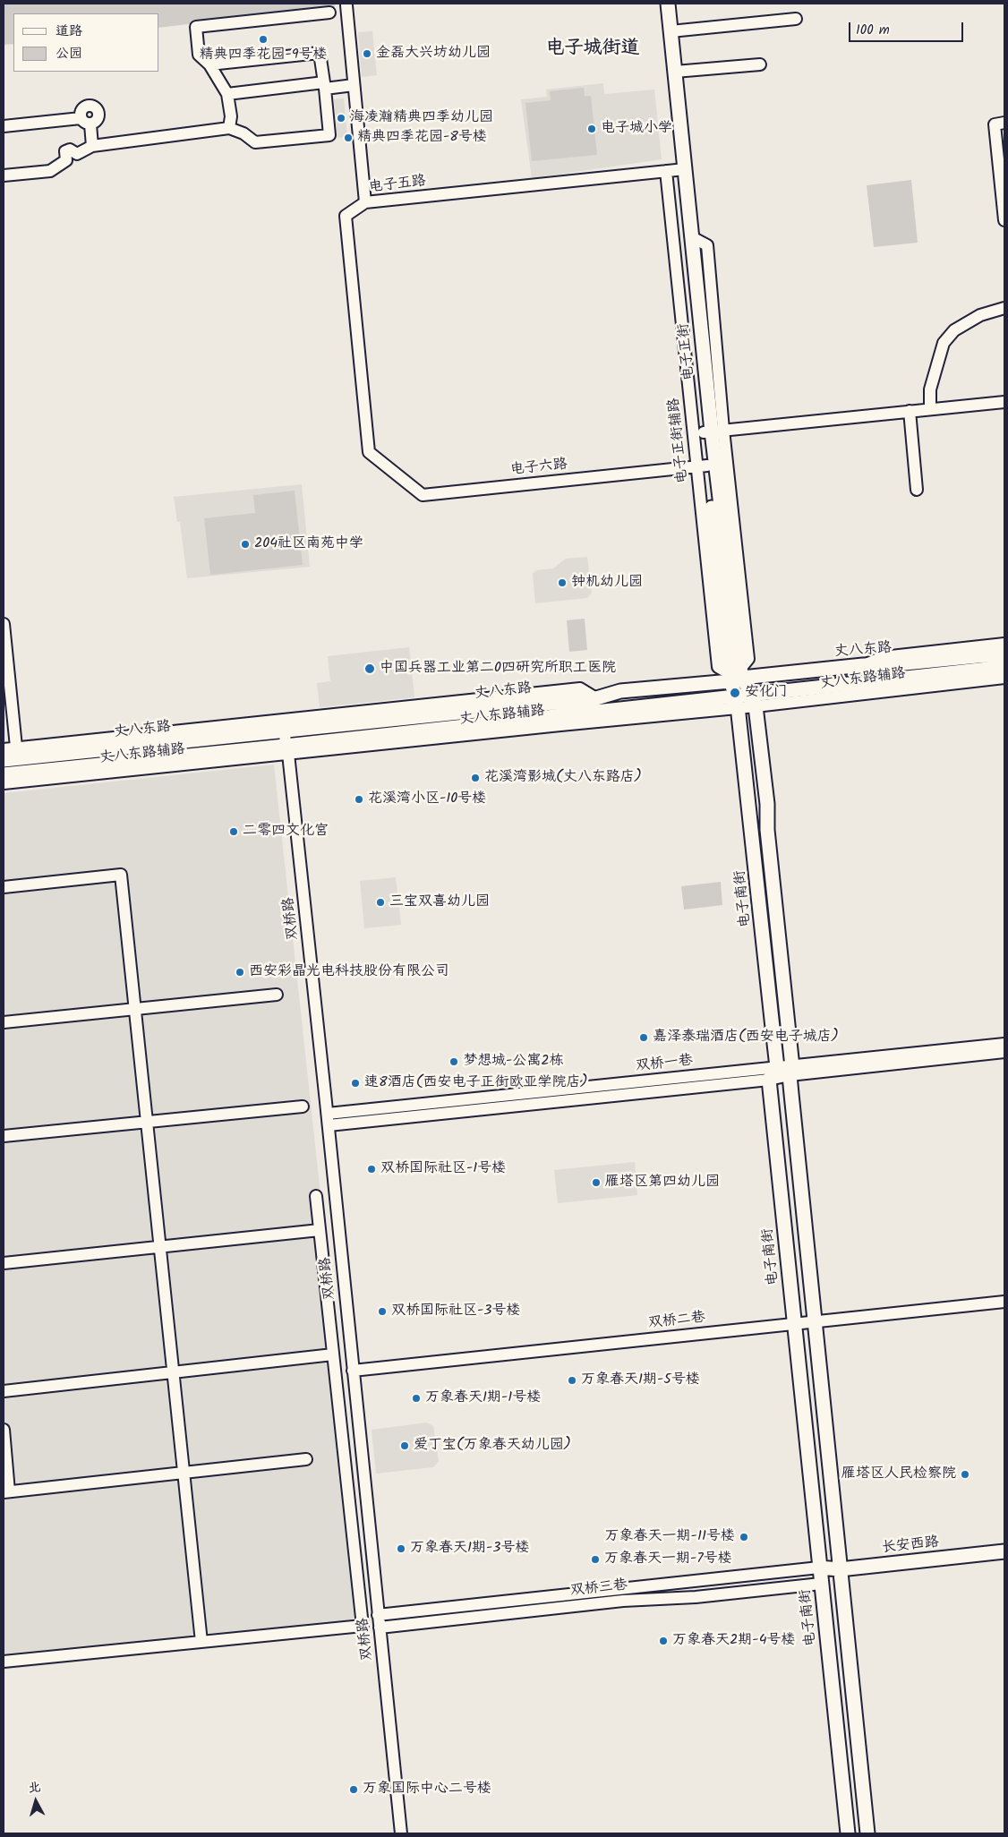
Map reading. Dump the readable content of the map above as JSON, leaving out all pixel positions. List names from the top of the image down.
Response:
{
  "streets": {
    "main road": [
      "电子正街",
      "丈八东路",
      "电子南街",
      "长安西路"
    ],
    "street": [
      "电子五路",
      "电子正街辅路",
      "电子六路",
      "丈八东路辅路",
      "双桥路",
      "双桥一巷",
      "双桥二巷",
      "双桥三巷"
    ]
  },
  "crossings": [
    ["电子五路", "电子正街"],
    ["电子五路", "电子正街辅路"],
    ["电子五路", "电子六路"],
    ["电子正街", "电子正街辅路"],
    ["电子正街", "电子六路"],
    ["电子正街", "丈八东路"],
    ["电子正街", "丈八东路辅路"],
    ["电子正街", "电子南街"],
    ["电子正街辅路", "电子六路"],
    ["丈八东路", "丈八东路辅路"],
    ["丈八东路", "电子南街"],
    ["丈八东路", "双桥路"],
    ["丈八东路辅路", "电子南街"],
    ["丈八东路辅路", "双桥路"],
    ["电子南街", "双桥一巷"],
    ["电子南街", "双桥二巷"],
    ["电子南街", "长安西路"],
    ["电子南街", "双桥三巷"],
    ["双桥路", "双桥一巷"],
    ["双桥路", "双桥二巷"],
    ["双桥路", "双桥三巷"],
    ["长安西路", "双桥三巷"]
  ],
  "districts": ["电子城街道"],
  "places": [
    "精典四季花园-9号楼",
    "金磊大兴坊幼儿园",
    "海凌瀚精典四季幼儿园",
    "电子城小学",
    "精典四季花园-8号楼",
    "204社区南苑中学",
    "钟机幼儿园",
    "中国兵器工业第二0四研究所职工医院",
    "安化门",
    "花溪湾影城(丈八东路店)",
    "花溪湾小区-10号楼",
    "二零四文化宫",
    "三宝双喜幼儿园",
    "西安彩晶光电科技股份有限公司",
    "嘉泽泰瑞酒店(西安电子城店)",
    "梦想城-公寓2栋",
    "速8酒店(西安电子正街欧亚学院店)",
    "双桥国际社区-1号楼",
    "雁塔区第四幼儿园",
    "双桥国际社区-3号楼",
    "万象春天1期-5号楼",
    "万象春天1期-1号楼",
    "爱丁宝(万象春天幼儿园)",
    "雁塔区人民检察院",
    "万象春天一期-11号楼",
    "万象春天1期-3号楼",
    "万象春天一期-7号楼",
    "万象春天2期-4号楼",
    "万象国际中心二号楼"
  ],
  "legend": ["道路", "公园"],
  "scale_bar": "100 m",
  "north": "top"
}
